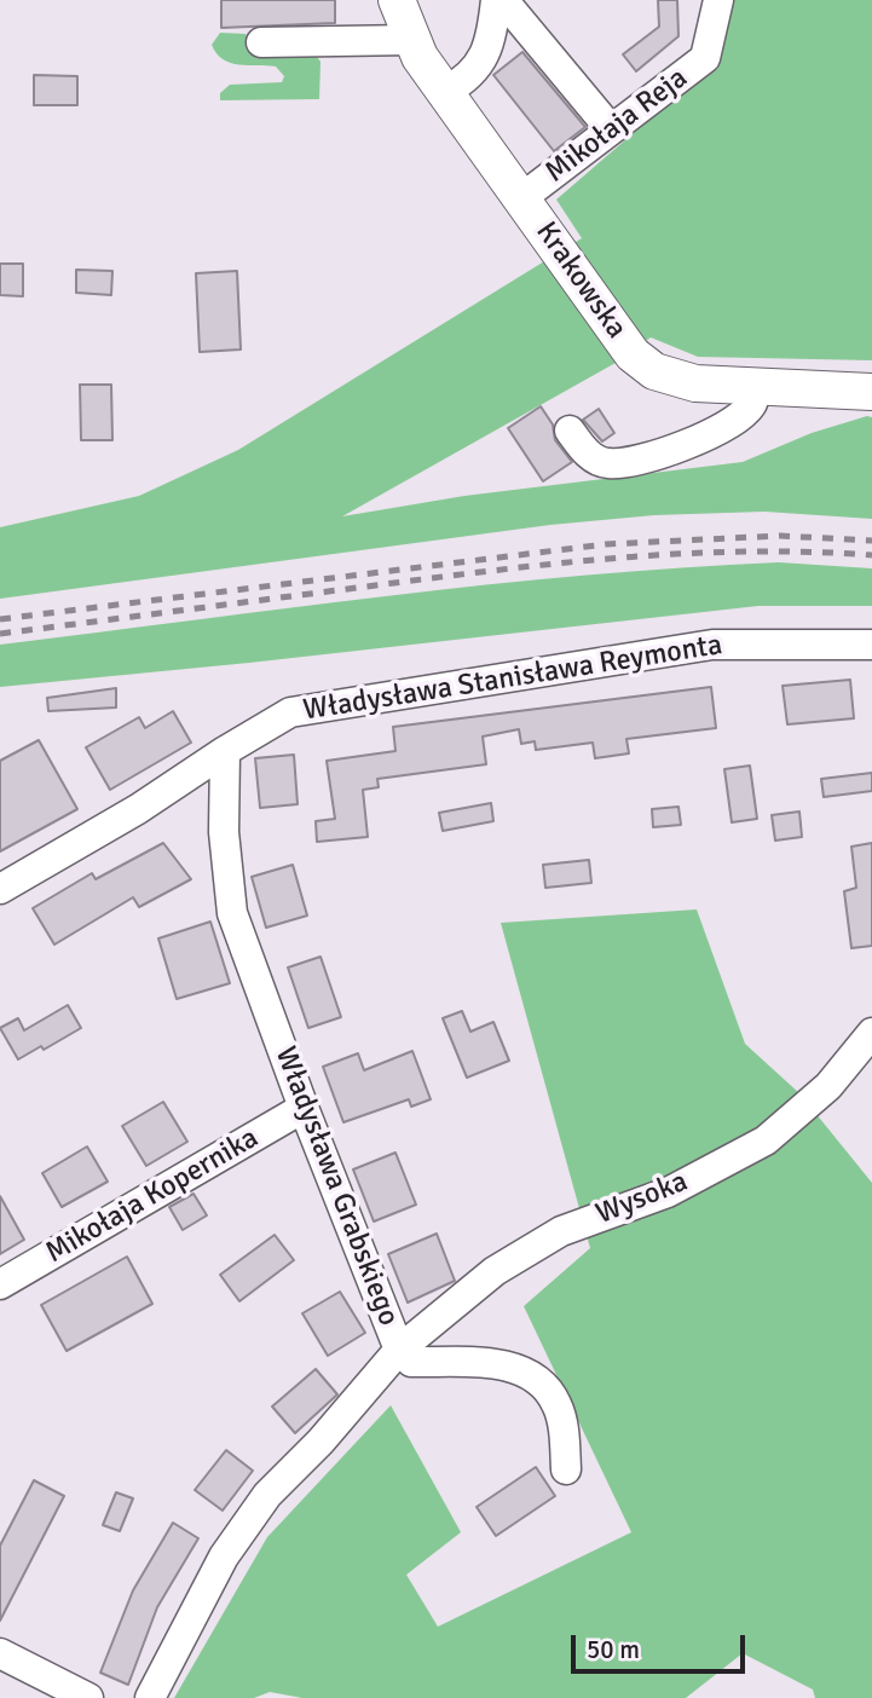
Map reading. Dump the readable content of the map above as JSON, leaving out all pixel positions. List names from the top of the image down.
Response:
{
  "streets": {
    "main road": ["Krakowska"],
    "street": [
      "Mikołaja Reja",
      "Władysława Stanisława Reymonta",
      "Władysława Grabskiego",
      "Mikołaja Kopernika",
      "Wysoka"
    ]
  },
  "crossings": [
    ["Mikołaja Reja", "Krakowska"],
    ["Władysława Stanisława Reymonta", "Władysława Grabskiego"],
    ["Władysława Grabskiego", "Mikołaja Kopernika"],
    ["Władysława Grabskiego", "Wysoka"]
  ],
  "scale_bar": "50 m"
}
